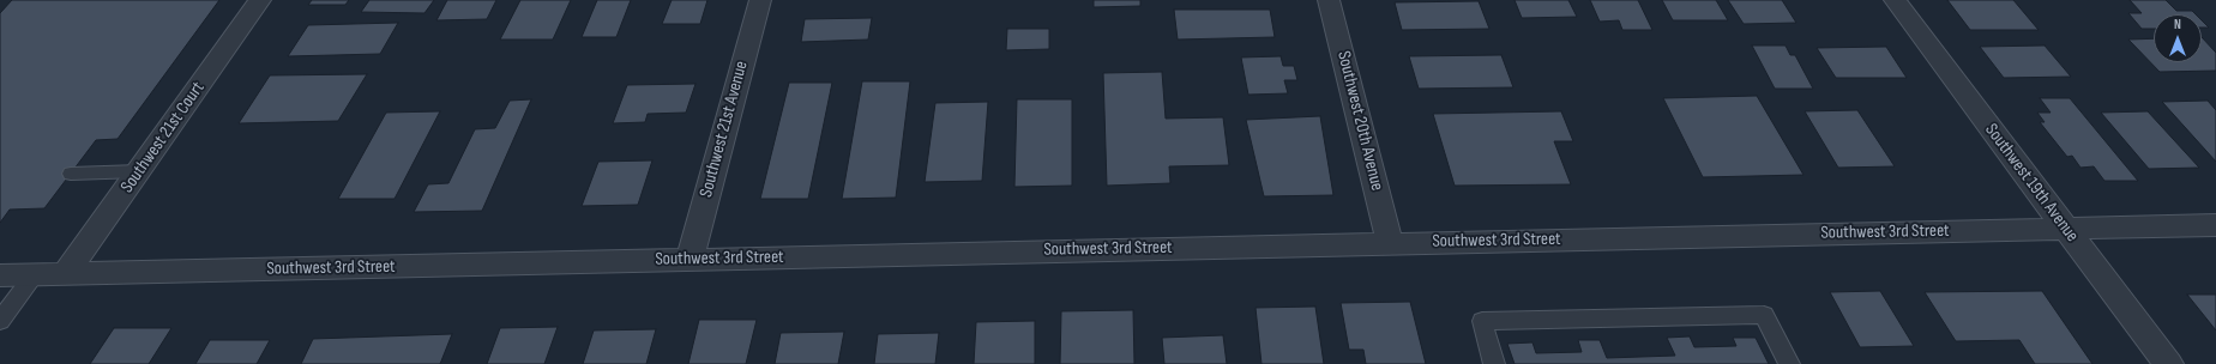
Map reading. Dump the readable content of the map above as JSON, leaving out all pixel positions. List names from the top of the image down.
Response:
{
  "streets": {
    "street": [
      "Southwest 20th Avenue",
      "Southwest 21st Avenue",
      "Southwest 21st Court",
      "Southwest 19th Avenue",
      "Southwest 3rd Street"
    ]
  },
  "crossings": [
    ["Southwest 20th Avenue", "Southwest 3rd Street"],
    ["Southwest 21st Avenue", "Southwest 3rd Street"],
    ["Southwest 21st Court", "Southwest 3rd Street"],
    ["Southwest 19th Avenue", "Southwest 3rd Street"]
  ],
  "north": "top"
}
